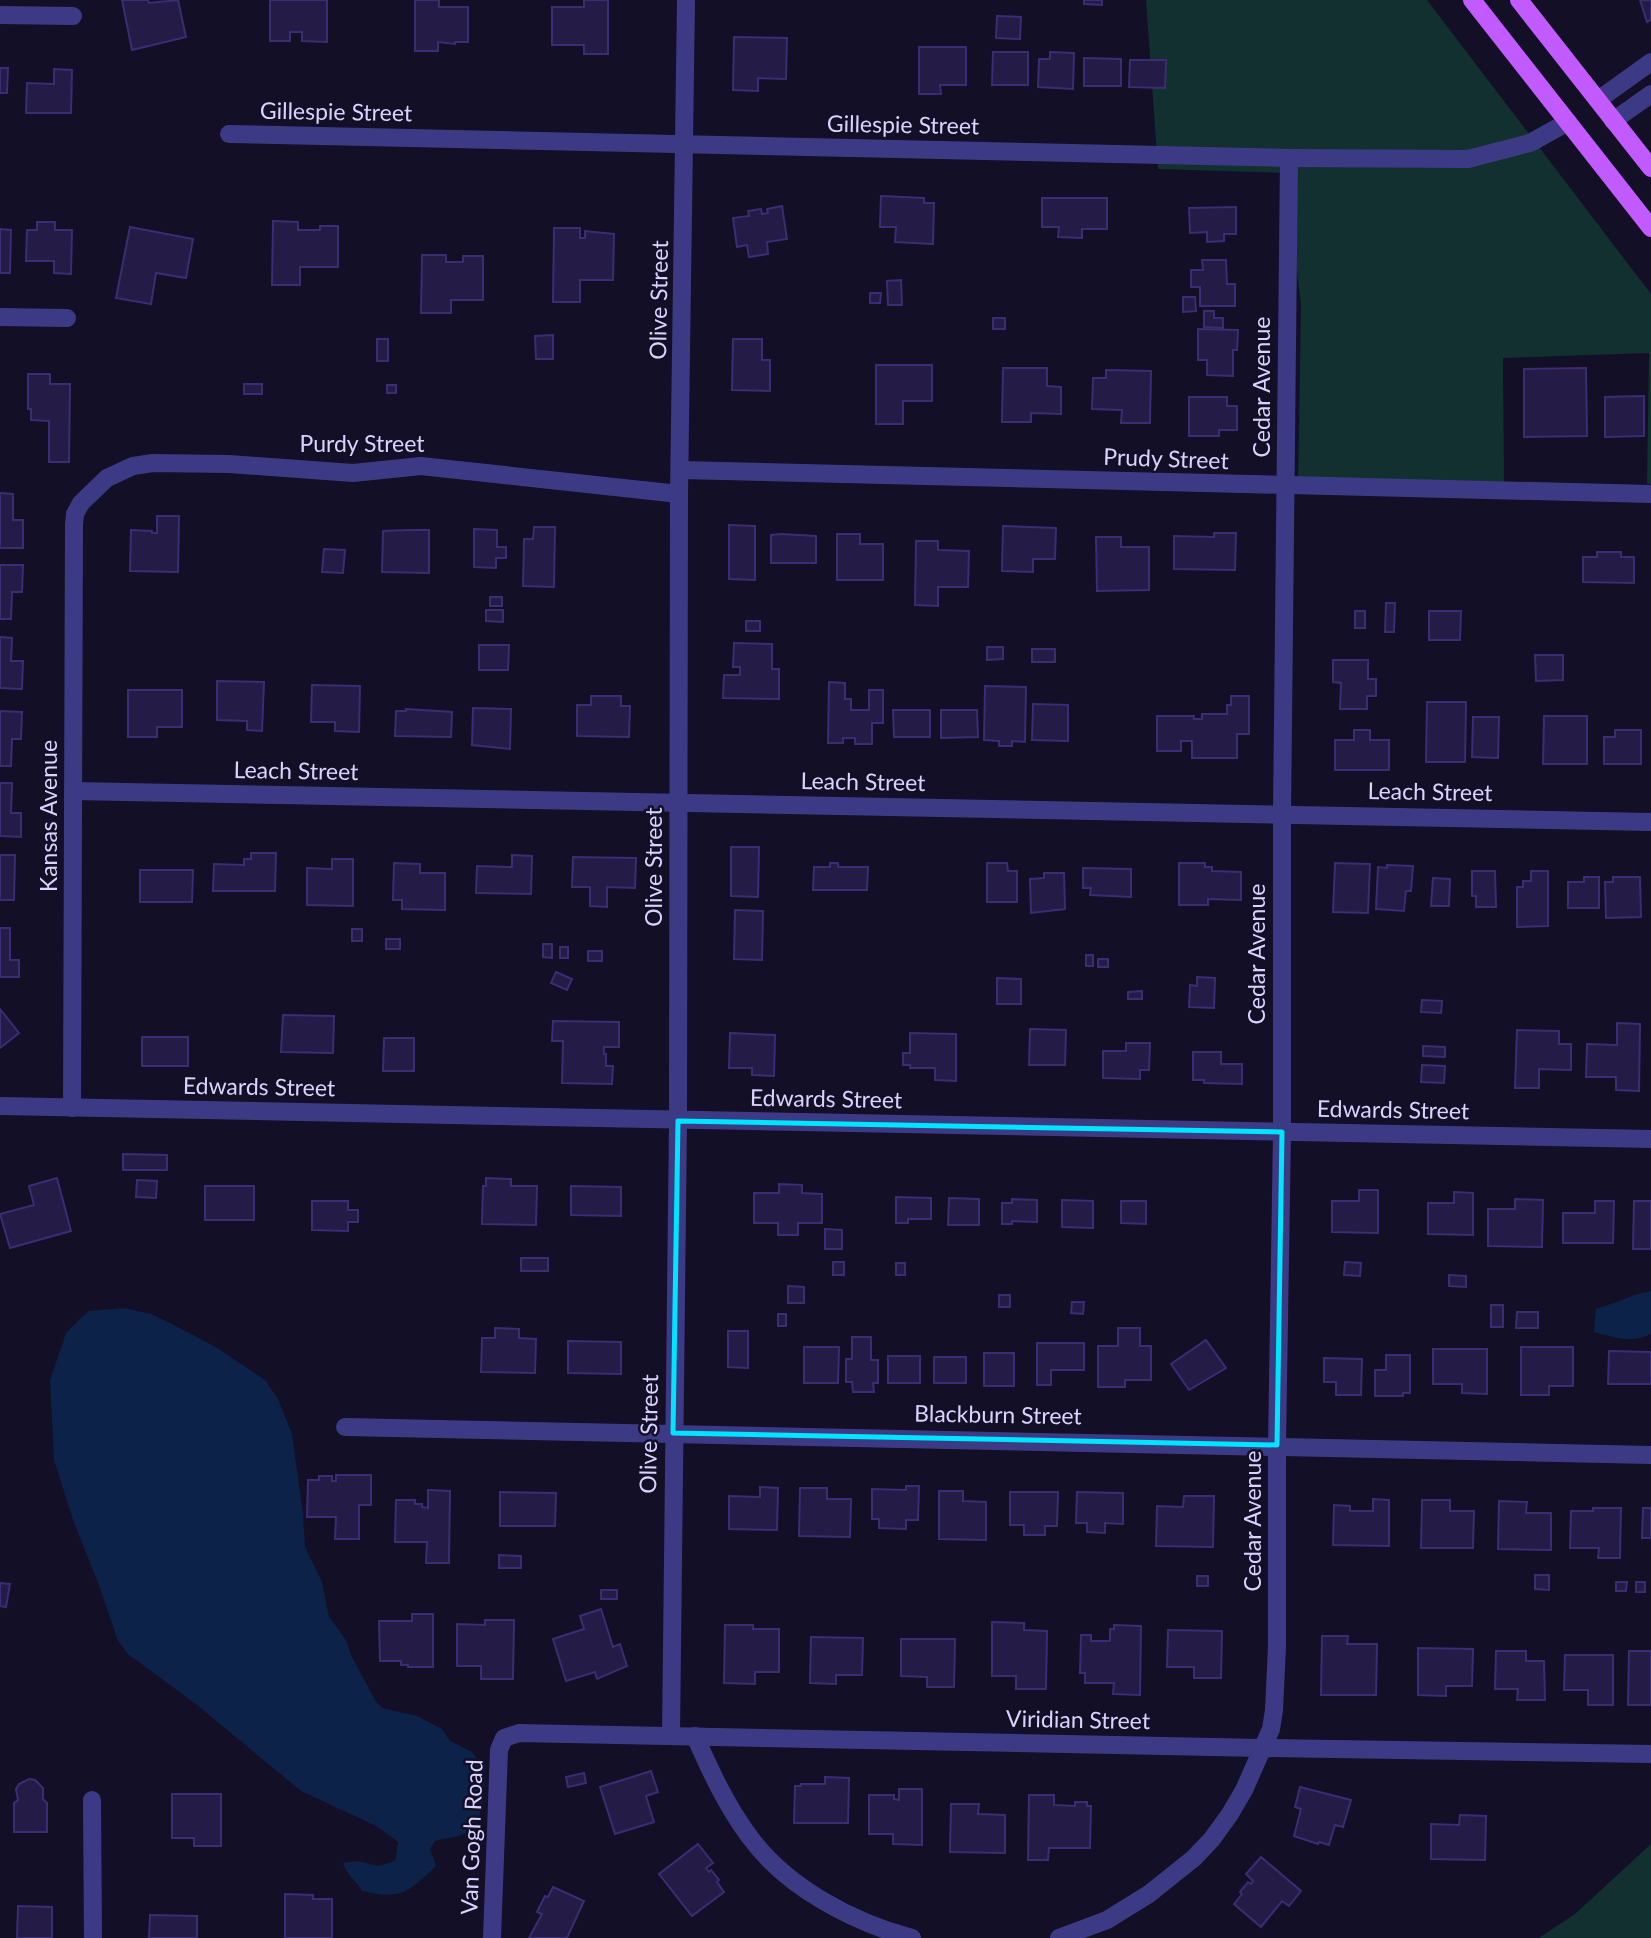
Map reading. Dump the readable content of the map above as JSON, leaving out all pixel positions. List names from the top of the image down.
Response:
{
  "streets": {
    "street": [
      "Gillespie Street",
      "Olive Street",
      "Cedar Avenue",
      "Purdy Street",
      "Prudy Street",
      "Leach Street",
      "Kansas Avenue",
      "Edwards Street",
      "Blackburn Street",
      "Viridian Street",
      "Van Gogh Road"
    ]
  },
  "crossings": [
    ["Gillespie Street", "Olive Street"],
    ["Gillespie Street", "Cedar Avenue"],
    ["Olive Street", "Purdy Street"],
    ["Olive Street", "Prudy Street"],
    ["Olive Street", "Leach Street"],
    ["Olive Street", "Edwards Street"],
    ["Olive Street", "Blackburn Street"],
    ["Olive Street", "Viridian Street"],
    ["Cedar Avenue", "Prudy Street"],
    ["Cedar Avenue", "Leach Street"],
    ["Cedar Avenue", "Edwards Street"],
    ["Cedar Avenue", "Blackburn Street"],
    ["Cedar Avenue", "Viridian Street"],
    ["Purdy Street", "Kansas Avenue"],
    ["Leach Street", "Kansas Avenue"],
    ["Kansas Avenue", "Edwards Street"],
    ["Viridian Street", "Van Gogh Road"]
  ]
}
